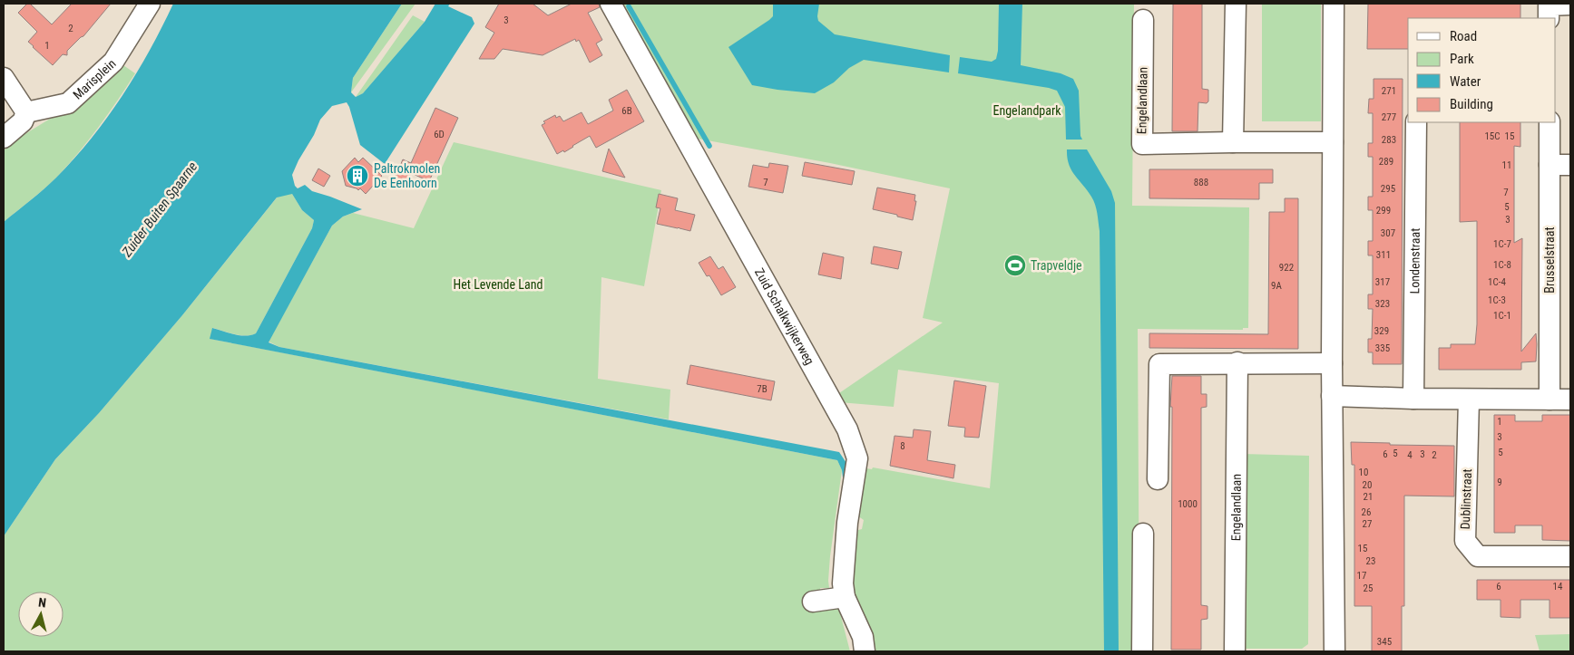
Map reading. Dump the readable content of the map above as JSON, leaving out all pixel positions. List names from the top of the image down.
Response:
{
  "streets": {
    "street": [
      "Marisplein",
      "Engelandlaan",
      "Londenstraat",
      "Brusselstraat",
      "Zuid Schalkwijkerweg",
      "Dublinstraat"
    ]
  },
  "water": ["Zuider Buiten Spaarne"],
  "parks": ["Engelandpark", "Het Levende Land"],
  "places": {
    "building": ["Paltrokmolen De Eenhoorn"],
    "sports": ["Trapveldje"]
  },
  "house_numbers": [
    "3",
    "2",
    "1",
    "271",
    "6B",
    "277",
    "6D",
    "15C",
    "15",
    "283",
    "289",
    "11",
    "7",
    "888",
    "295",
    "7",
    "5",
    "299",
    "3",
    "307",
    "1C-7",
    "311",
    "1C-8",
    "922",
    "317",
    "1C-4",
    "9A",
    "1C-3",
    "323",
    "1C-1",
    "329",
    "335",
    "7B",
    "1",
    "3",
    "8",
    "5",
    "5",
    "6",
    "3",
    "4",
    "2",
    "10",
    "9",
    "20",
    "21",
    "1000",
    "26",
    "27",
    "15",
    "23",
    "17",
    "6",
    "14",
    "25",
    "345"
  ],
  "legend": [
    "Road",
    "Park",
    "Water",
    "Building"
  ],
  "north": "top"
}
